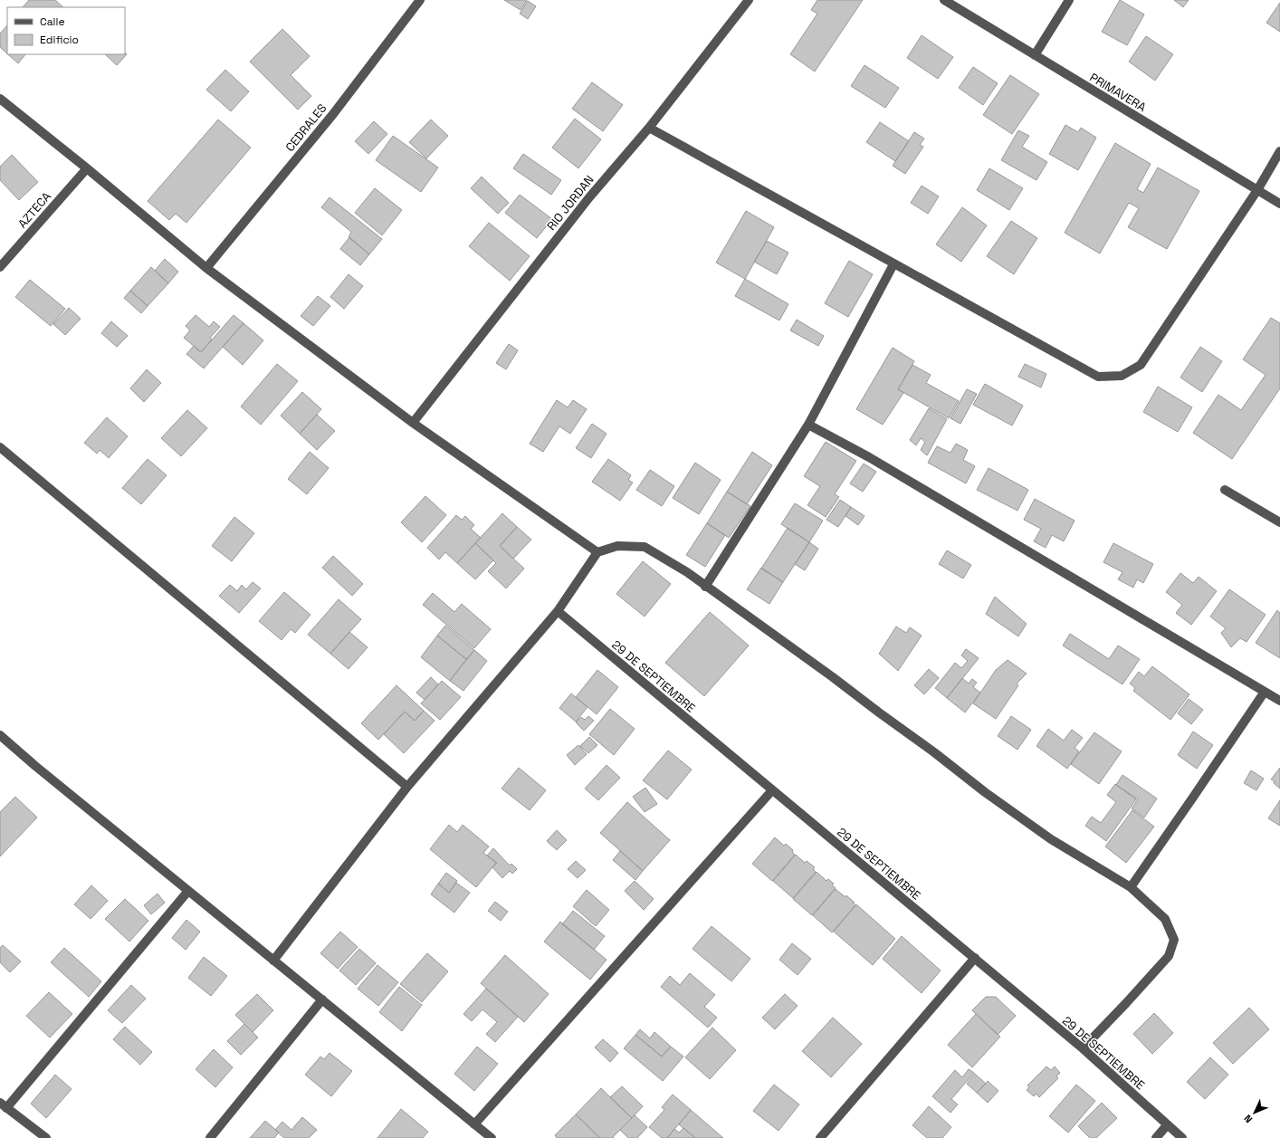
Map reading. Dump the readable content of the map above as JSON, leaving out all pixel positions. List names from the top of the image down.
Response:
{
  "streets": {
    "street": [
      "PRIMAVERA",
      "CEDRALES",
      "RIO JORDAN",
      "AZTECA",
      "29 DE SEPTIEMBRE"
    ]
  },
  "legend": ["Calle", "Edificio"],
  "north": "bottom left"
}
